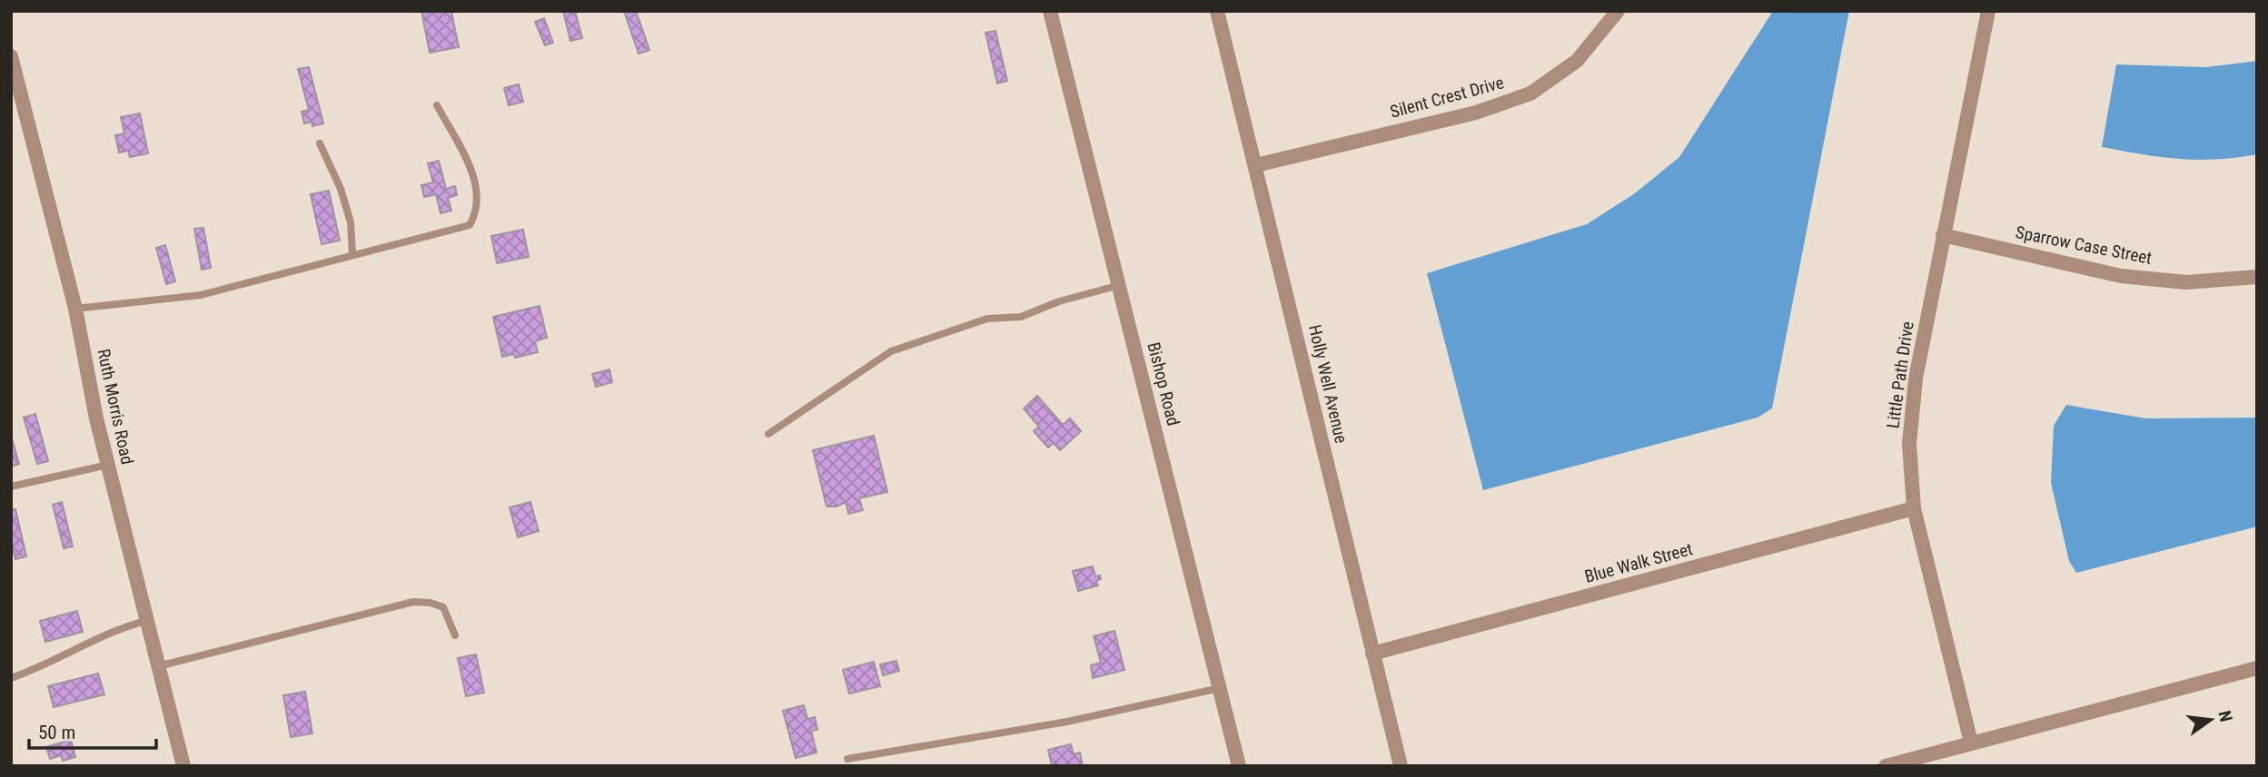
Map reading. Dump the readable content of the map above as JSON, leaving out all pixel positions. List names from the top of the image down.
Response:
{
  "streets": {
    "street": [
      "Silent Crest Drive",
      "Sparrow Case Street",
      "Little Path Drive",
      "Bishop Road",
      "Holly Well Avenue",
      "Ruth Morris Road",
      "Blue Walk Street"
    ]
  },
  "crossings": [
    ["Silent Crest Drive", "Holly Well Avenue"],
    ["Sparrow Case Street", "Little Path Drive"],
    ["Little Path Drive", "Blue Walk Street"],
    ["Holly Well Avenue", "Blue Walk Street"]
  ],
  "scale_bar": "50 m",
  "north": "right"
}
